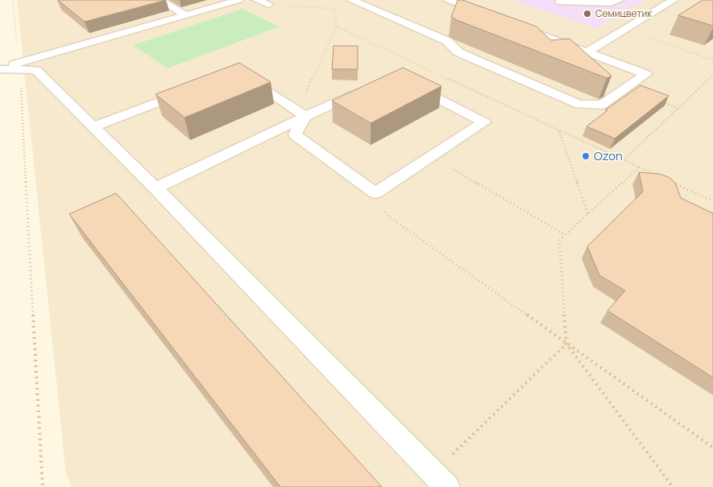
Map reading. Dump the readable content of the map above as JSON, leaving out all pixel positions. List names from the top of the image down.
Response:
{
  "places": ["Семицветик", "Ozon"]
}
